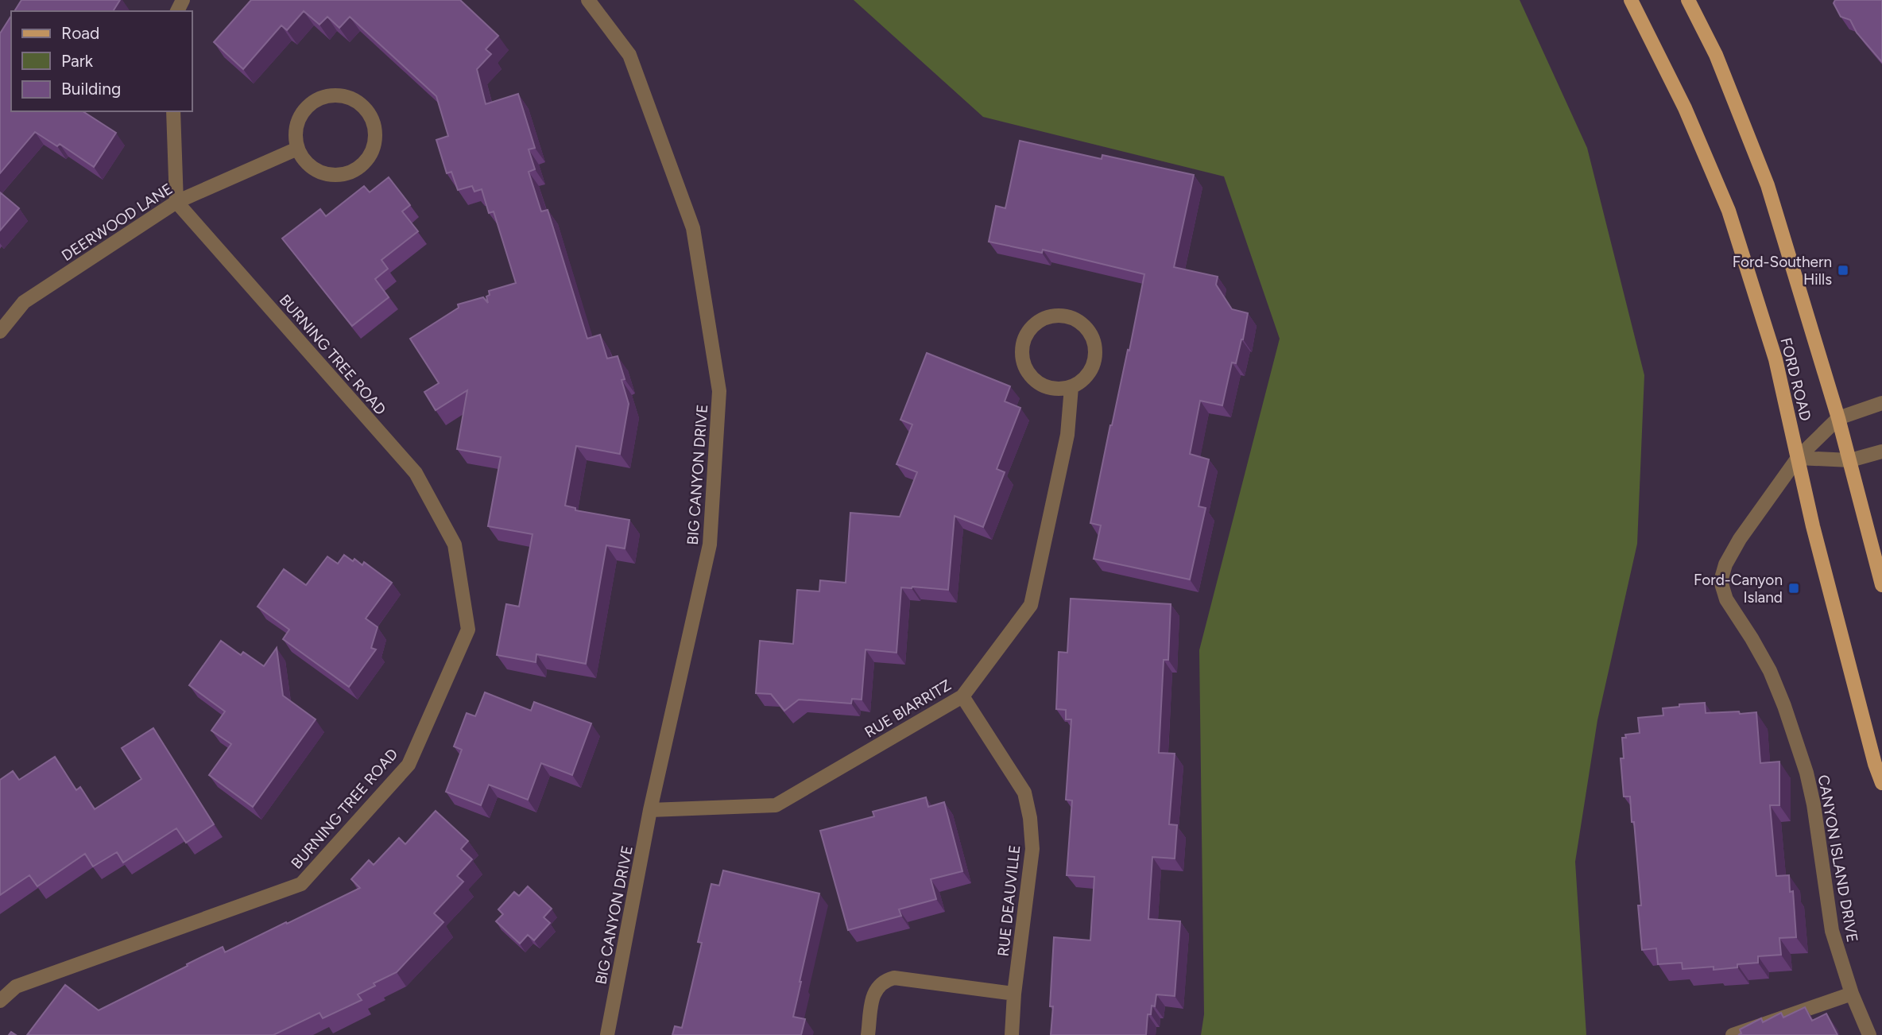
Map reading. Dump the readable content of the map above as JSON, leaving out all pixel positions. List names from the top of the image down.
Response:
{
  "streets": {
    "main road": ["FORD ROAD"],
    "street": [
      "DEERWOOD LANE",
      "BURNING TREE ROAD",
      "BIG CANYON DRIVE",
      "RUE BIARRITZ",
      "CANYON ISLAND DRIVE",
      "RUE DEAUVILLE"
    ]
  },
  "crossings": [
    ["DEERWOOD LANE", "BURNING TREE ROAD"],
    ["FORD ROAD", "CANYON ISLAND DRIVE"],
    ["BIG CANYON DRIVE", "RUE BIARRITZ"],
    ["RUE BIARRITZ", "RUE DEAUVILLE"]
  ],
  "places": {
    "transit": ["Ford-Southern Hills", "Ford-Canyon Island"]
  },
  "legend": ["Road", "Park", "Building"]
}
